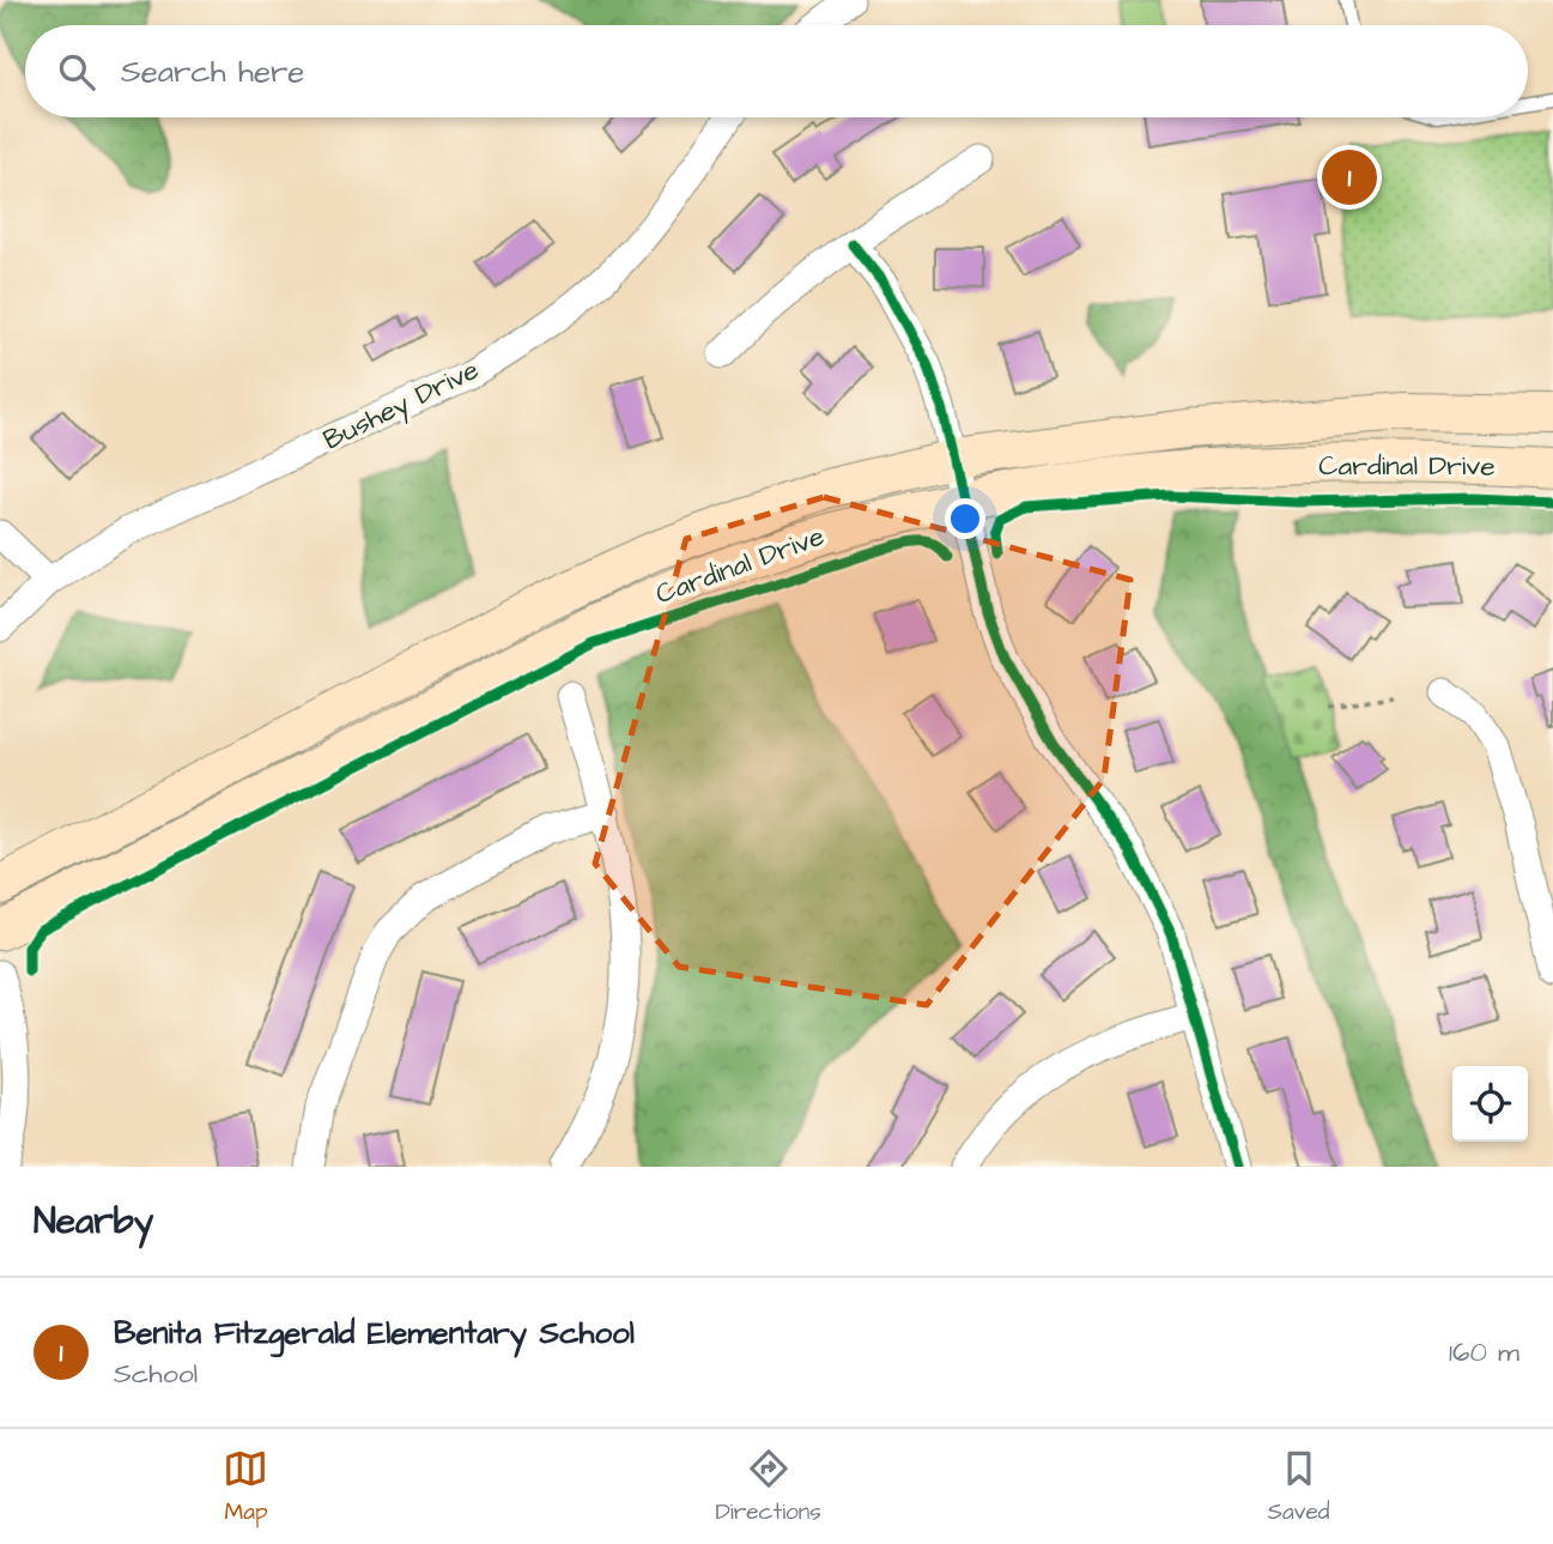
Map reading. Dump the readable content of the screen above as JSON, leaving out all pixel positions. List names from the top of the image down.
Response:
{
  "streets": {
    "main road": ["Cardinal Drive"],
    "street": ["Bushey Drive"]
  },
  "page": {
    "search": "Search here",
    "pins": "1",
    "heading": "Nearby",
    "list": [
      {
        "mark": "1",
        "name": "Benita Fitzgerald Elementary School",
        "note": "School",
        "value": "160 m"
      }
    ],
    "nav": ["Map", "Directions", "Saved"]
  }
}
